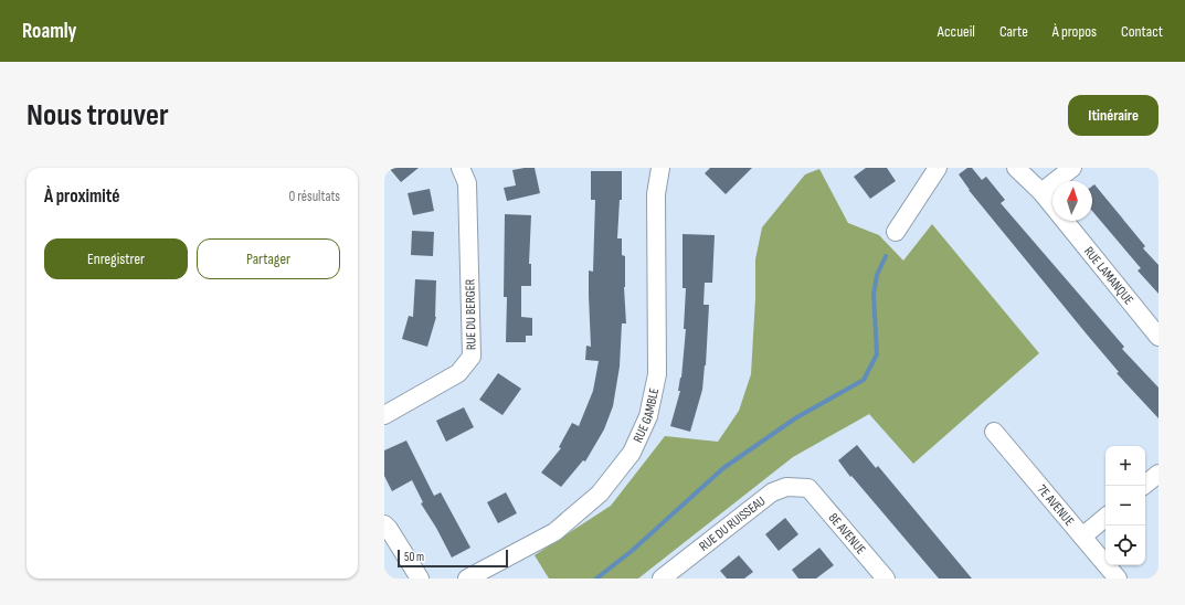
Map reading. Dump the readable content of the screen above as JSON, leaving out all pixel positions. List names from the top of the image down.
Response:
{
  "streets": {
    "street": [
      "RUE LAMANQUE",
      "RUE DU BERGER",
      "RUE GAMBLE",
      "7E AVENUE",
      "RUE DU RUISSEAU",
      "8E AVENUE"
    ]
  },
  "crossings": [
    ["RUE DU RUISSEAU", "8E AVENUE"]
  ],
  "scale_bar": "50 m",
  "north": "top",
  "page": {
    "header": "Roamly",
    "nav": [
      "Accueil",
      "Carte",
      "À propos",
      "Contact"
    ],
    "buttons": [
      "Itinéraire",
      ["Enregistrer", "Partager"]
    ],
    "title": "Nous trouver",
    "heading": ["À proximité", "0 résultats"],
    "map_buttons": ["+", "−"],
    "scale": "50 m"
  }
}
